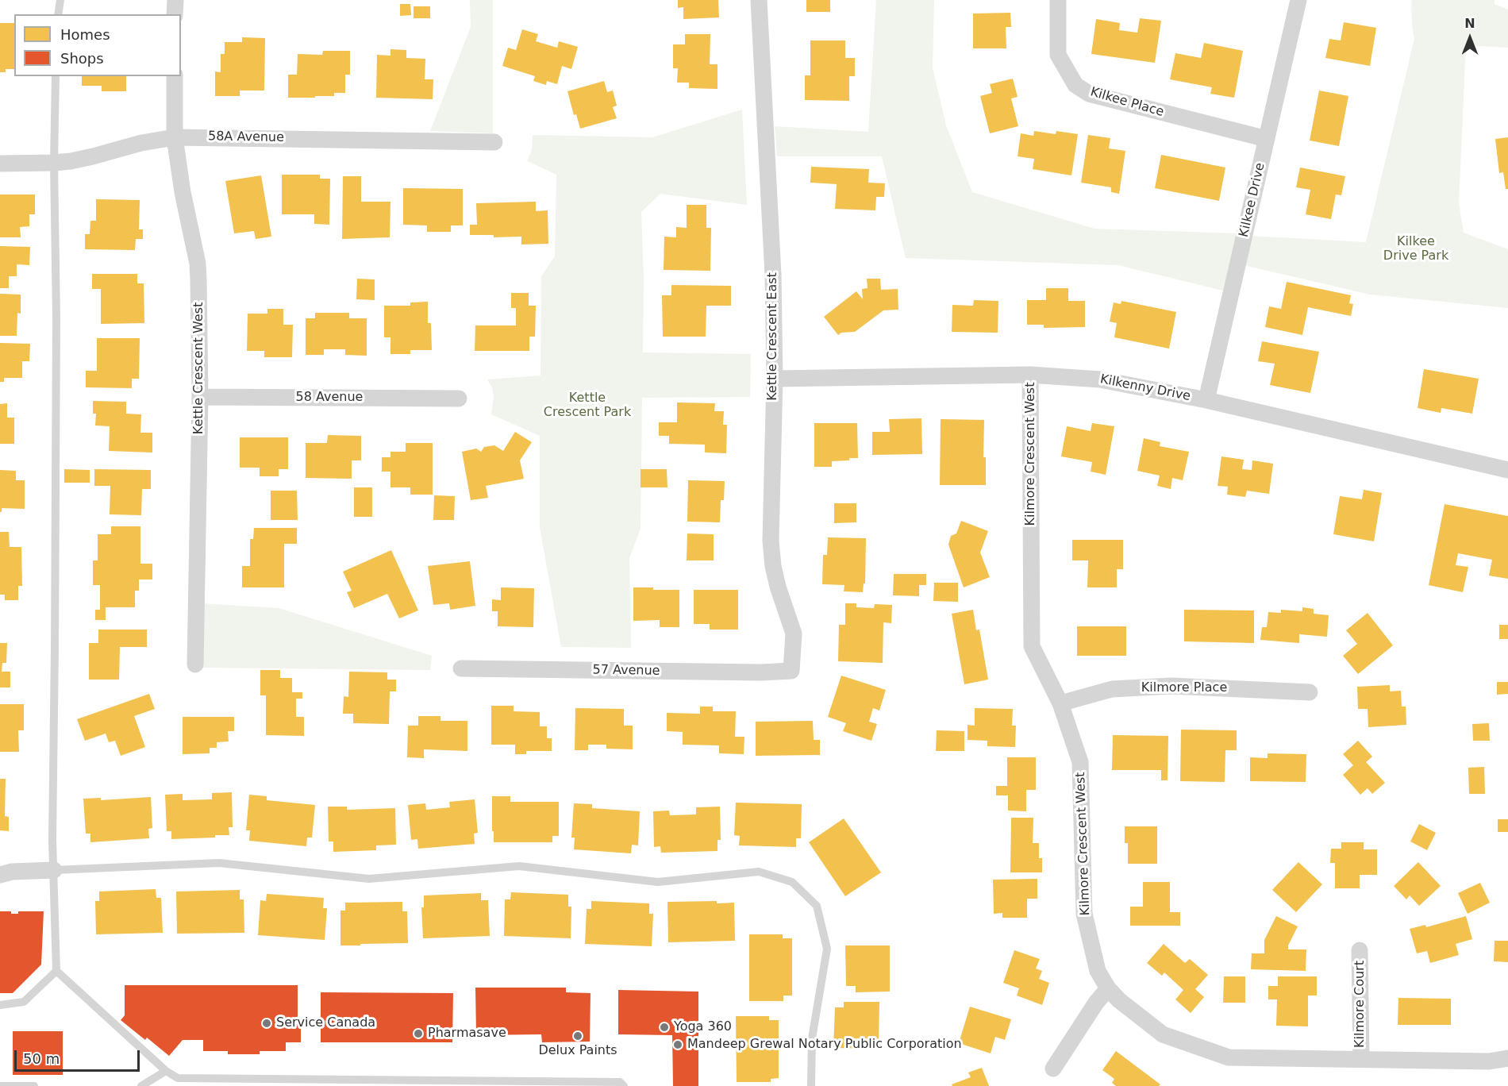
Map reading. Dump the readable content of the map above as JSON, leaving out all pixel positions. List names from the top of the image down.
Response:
{
  "streets": {
    "street": [
      "Kilkee Place",
      "58A Avenue",
      "Kilkee Drive",
      "Kettle Crescent East",
      "Kettle Crescent West",
      "Kilkenny Drive",
      "58 Avenue",
      "Kilmore Crescent West",
      "57 Avenue",
      "Kilmore Place",
      "Kilmore Court"
    ]
  },
  "crossings": [
    ["Kilkee Place", "Kilkee Drive"],
    ["58A Avenue", "Kettle Crescent West"],
    ["Kilkee Drive", "Kilkenny Drive"],
    ["Kettle Crescent East", "Kilkenny Drive"],
    ["Kettle Crescent East", "57 Avenue"],
    ["Kettle Crescent West", "58 Avenue"],
    ["Kilkenny Drive", "Kilmore Crescent West"],
    ["Kilmore Crescent West", "Kilmore Place"],
    ["Kilmore Crescent West", "Kilmore Court"]
  ],
  "parks": ["Kilkee Drive Park", "Kettle Crescent Park"],
  "places": [
    "Service Canada",
    "Yoga 360",
    "Pharmasave",
    "Delux Paints",
    "Mandeep Grewal Notary Public Corporation"
  ],
  "legend": ["Homes", "Shops"],
  "scale_bar": "50 m",
  "north": "top"
}
